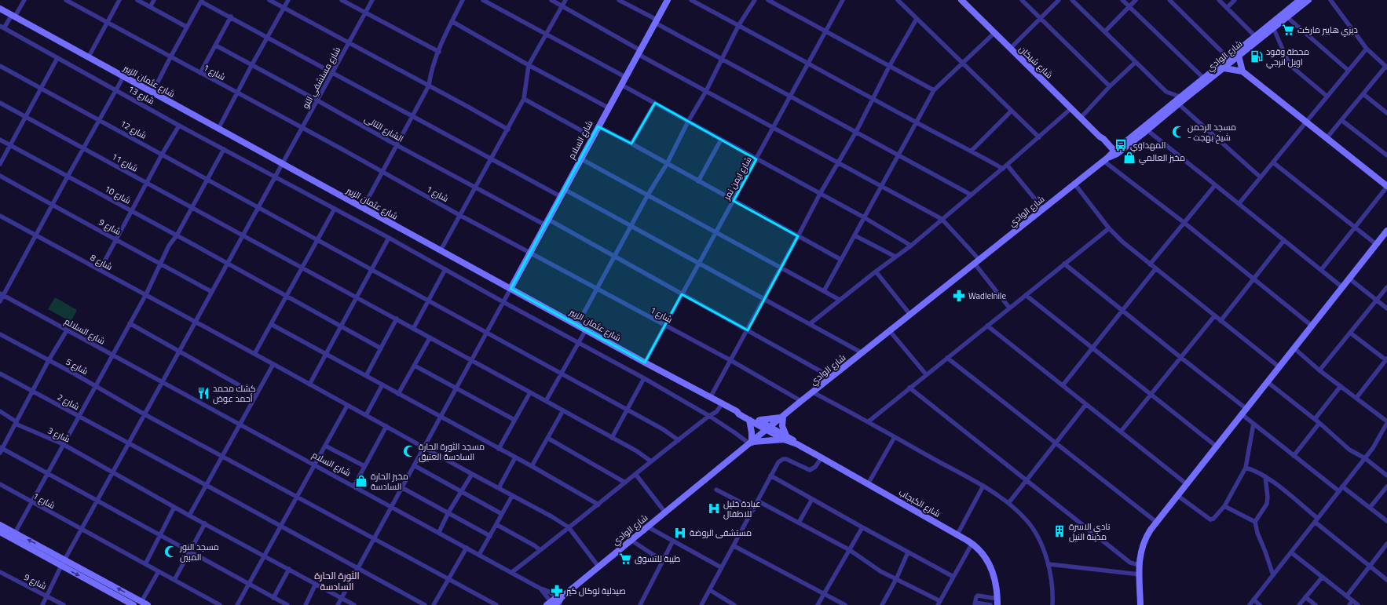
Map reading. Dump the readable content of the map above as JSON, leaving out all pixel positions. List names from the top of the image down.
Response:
{
  "streets": {
    "street": [
      "شارع الوادي",
      "شارع شيكان",
      "شارع 1",
      "شارع مستشفي النو",
      "شارع عثمان الزبير",
      "شارع 13",
      "الشارع التانى",
      "شارع 12",
      "شارع السلام",
      "شارع 11",
      "شارع ايمن نمر",
      "شارع 10",
      "شارع 9",
      "شارع 8",
      "شارع السلالم",
      "شارع 5",
      "شارع 2",
      "شارع 3",
      "شارع الكبجاب"
    ]
  },
  "crossings": [
    ["شارع الوادي", "شارع شيكان"],
    ["شارع الوادي", "شارع 1"],
    ["شارع الوادي", "شارع عثمان الزبير"],
    ["شارع الوادي", "شارع 13"],
    ["شارع الوادي", "الشارع التانى"],
    ["شارع الوادي", "شارع السلام"],
    ["شارع 1", "شارع مستشفي النو"],
    ["شارع 1", "شارع السلام"],
    ["شارع 1", "شارع ايمن نمر"],
    ["شارع مستشفي النو", "شارع عثمان الزبير"],
    ["شارع مستشفي النو", "شارع 13"],
    ["شارع مستشفي النو", "الشارع التانى"],
    ["شارع مستشفي النو", "شارع 12"],
    ["شارع مستشفي النو", "شارع السلام"],
    ["شارع مستشفي النو", "شارع 11"],
    ["شارع مستشفي النو", "شارع 10"],
    ["شارع مستشفي النو", "شارع 9"],
    ["شارع مستشفي النو", "شارع 8"],
    ["شارع مستشفي النو", "شارع السلالم"],
    ["شارع مستشفي النو", "شارع 5"],
    ["شارع مستشفي النو", "شارع 2"],
    ["شارع مستشفي النو", "شارع 3"],
    ["شارع عثمان الزبير", "شارع السلام"],
    ["شارع عثمان الزبير", "شارع ايمن نمر"],
    ["الشارع التانى", "شارع السلام"],
    ["الشارع التانى", "شارع ايمن نمر"],
    ["شارع السلام", "شارع السلالم"]
  ],
  "districts": ["الثورة الحارة السادسة"],
  "places": {
    "supermarket": ["ديزي هايبر ماركت", "طيبة للتسوق"],
    "fuel station": ["محطة وقود اويل انرجي"],
    "mosque": ["مسجد الرحمن - شيخ بهجت", "مسجد الثورة الحارة السادسة العتيق", "مسجد النور المبين"],
    "bus stop": ["المهداوي"],
    "shop": ["مخبز العالمي", "مخبز الحارة السادسة"],
    "pharmacy": ["Wadlelnile", "صيدلية لوكال كير"],
    "restaurant": ["كشك محمد أحمد عوض"],
    "hospital": ["عيادة خليل للاطفال", "مستشفى الروضة"],
    "building": ["نادي الاسرة مدينة النيل"]
  }
}
